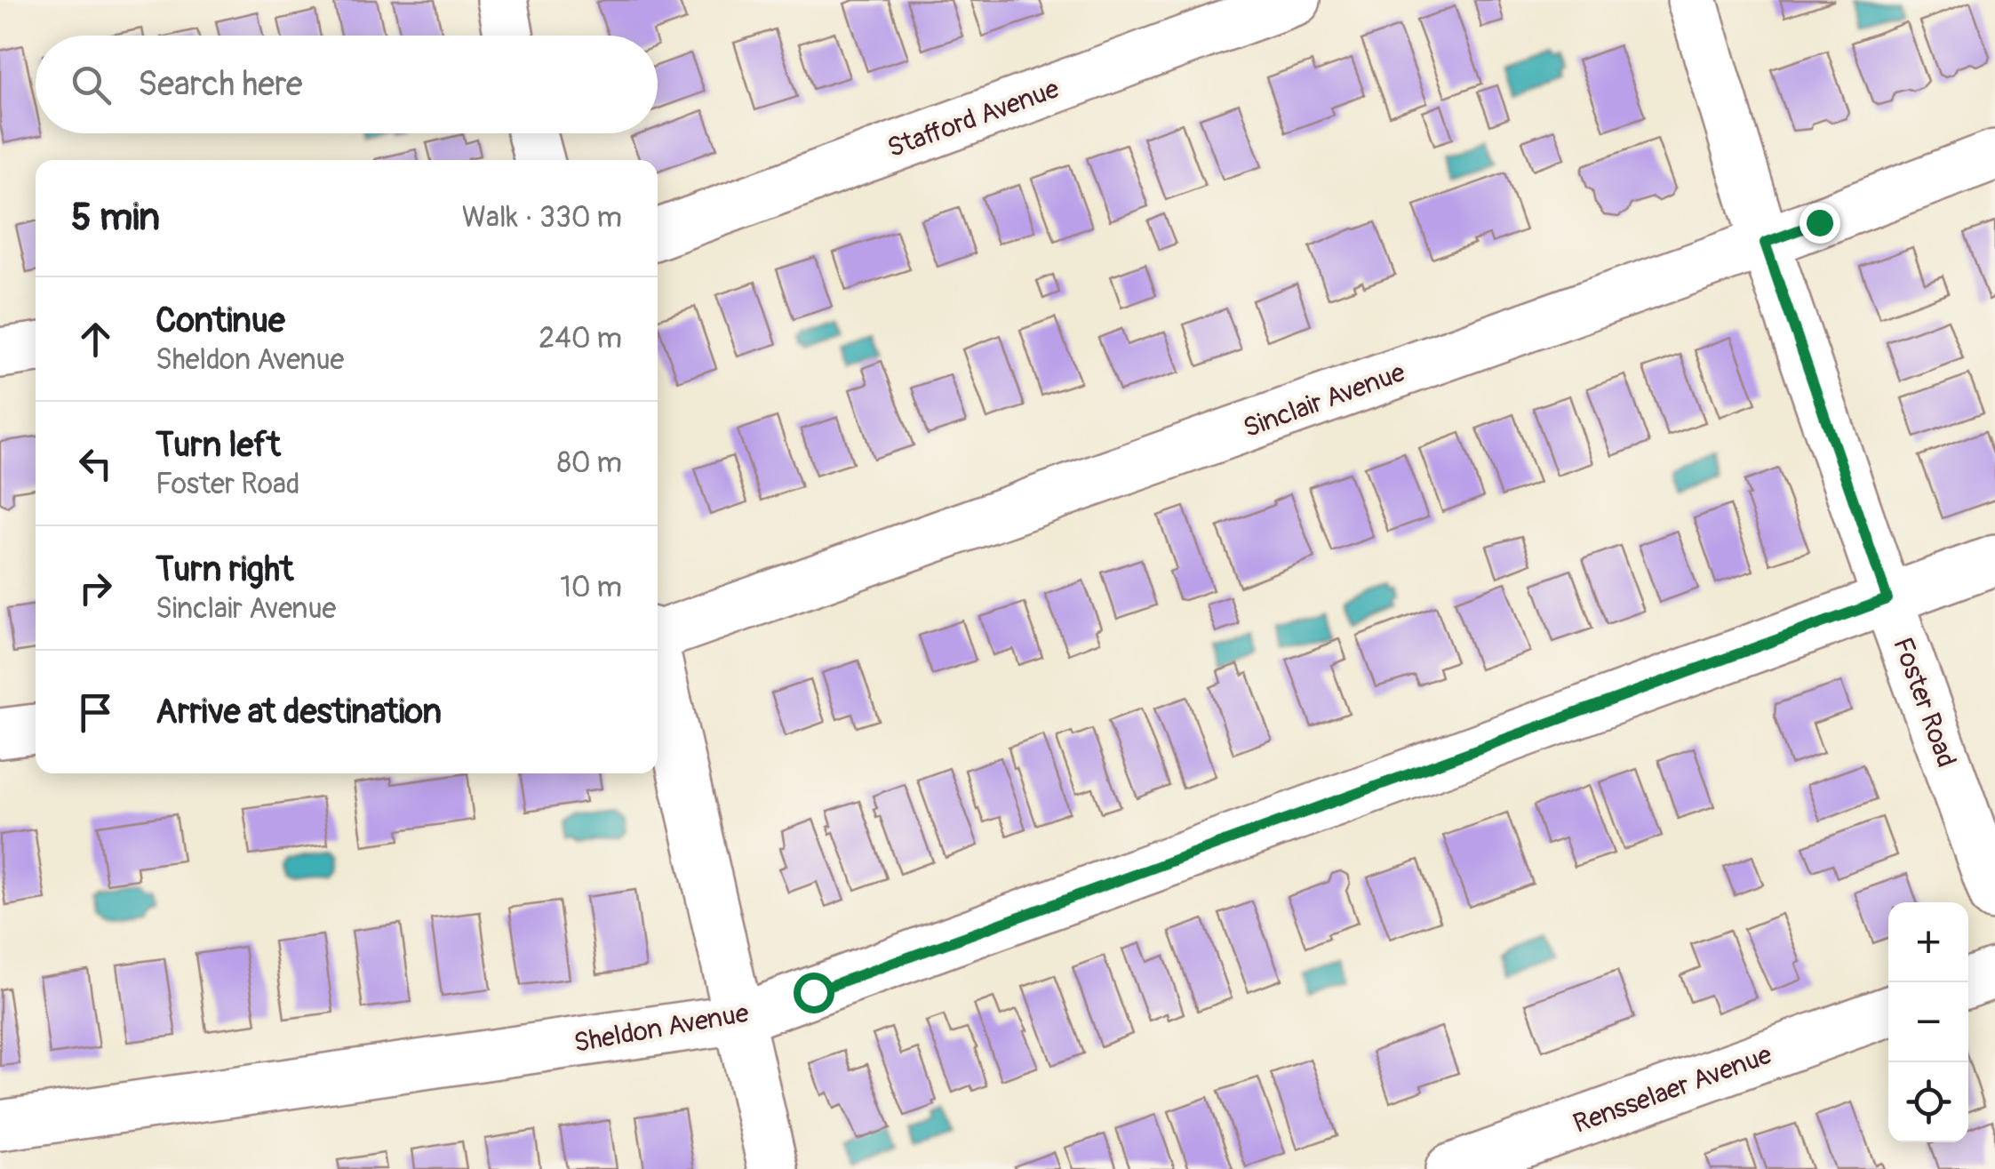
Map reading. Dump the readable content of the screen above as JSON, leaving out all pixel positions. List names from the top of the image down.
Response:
{
  "streets": {
    "street": [
      "Stafford Avenue",
      "Sinclair Avenue",
      "Foster Road",
      "Sheldon Avenue",
      "Rensselaer Avenue"
    ]
  },
  "crossings": [
    ["Sinclair Avenue", "Foster Road"],
    ["Foster Road", "Sheldon Avenue"]
  ],
  "page": {
    "search": "Search here",
    "heading": ["5 min", "Walk · 330 m"],
    "list": [
      ["Continue", "Sheldon Avenue", "240 m"],
      ["Turn left", "Foster Road", "80 m"],
      ["Turn right", "Sinclair Avenue", "10 m"],
      "Arrive at destination"
    ],
    "map_buttons": ["+", "−"]
  }
}
